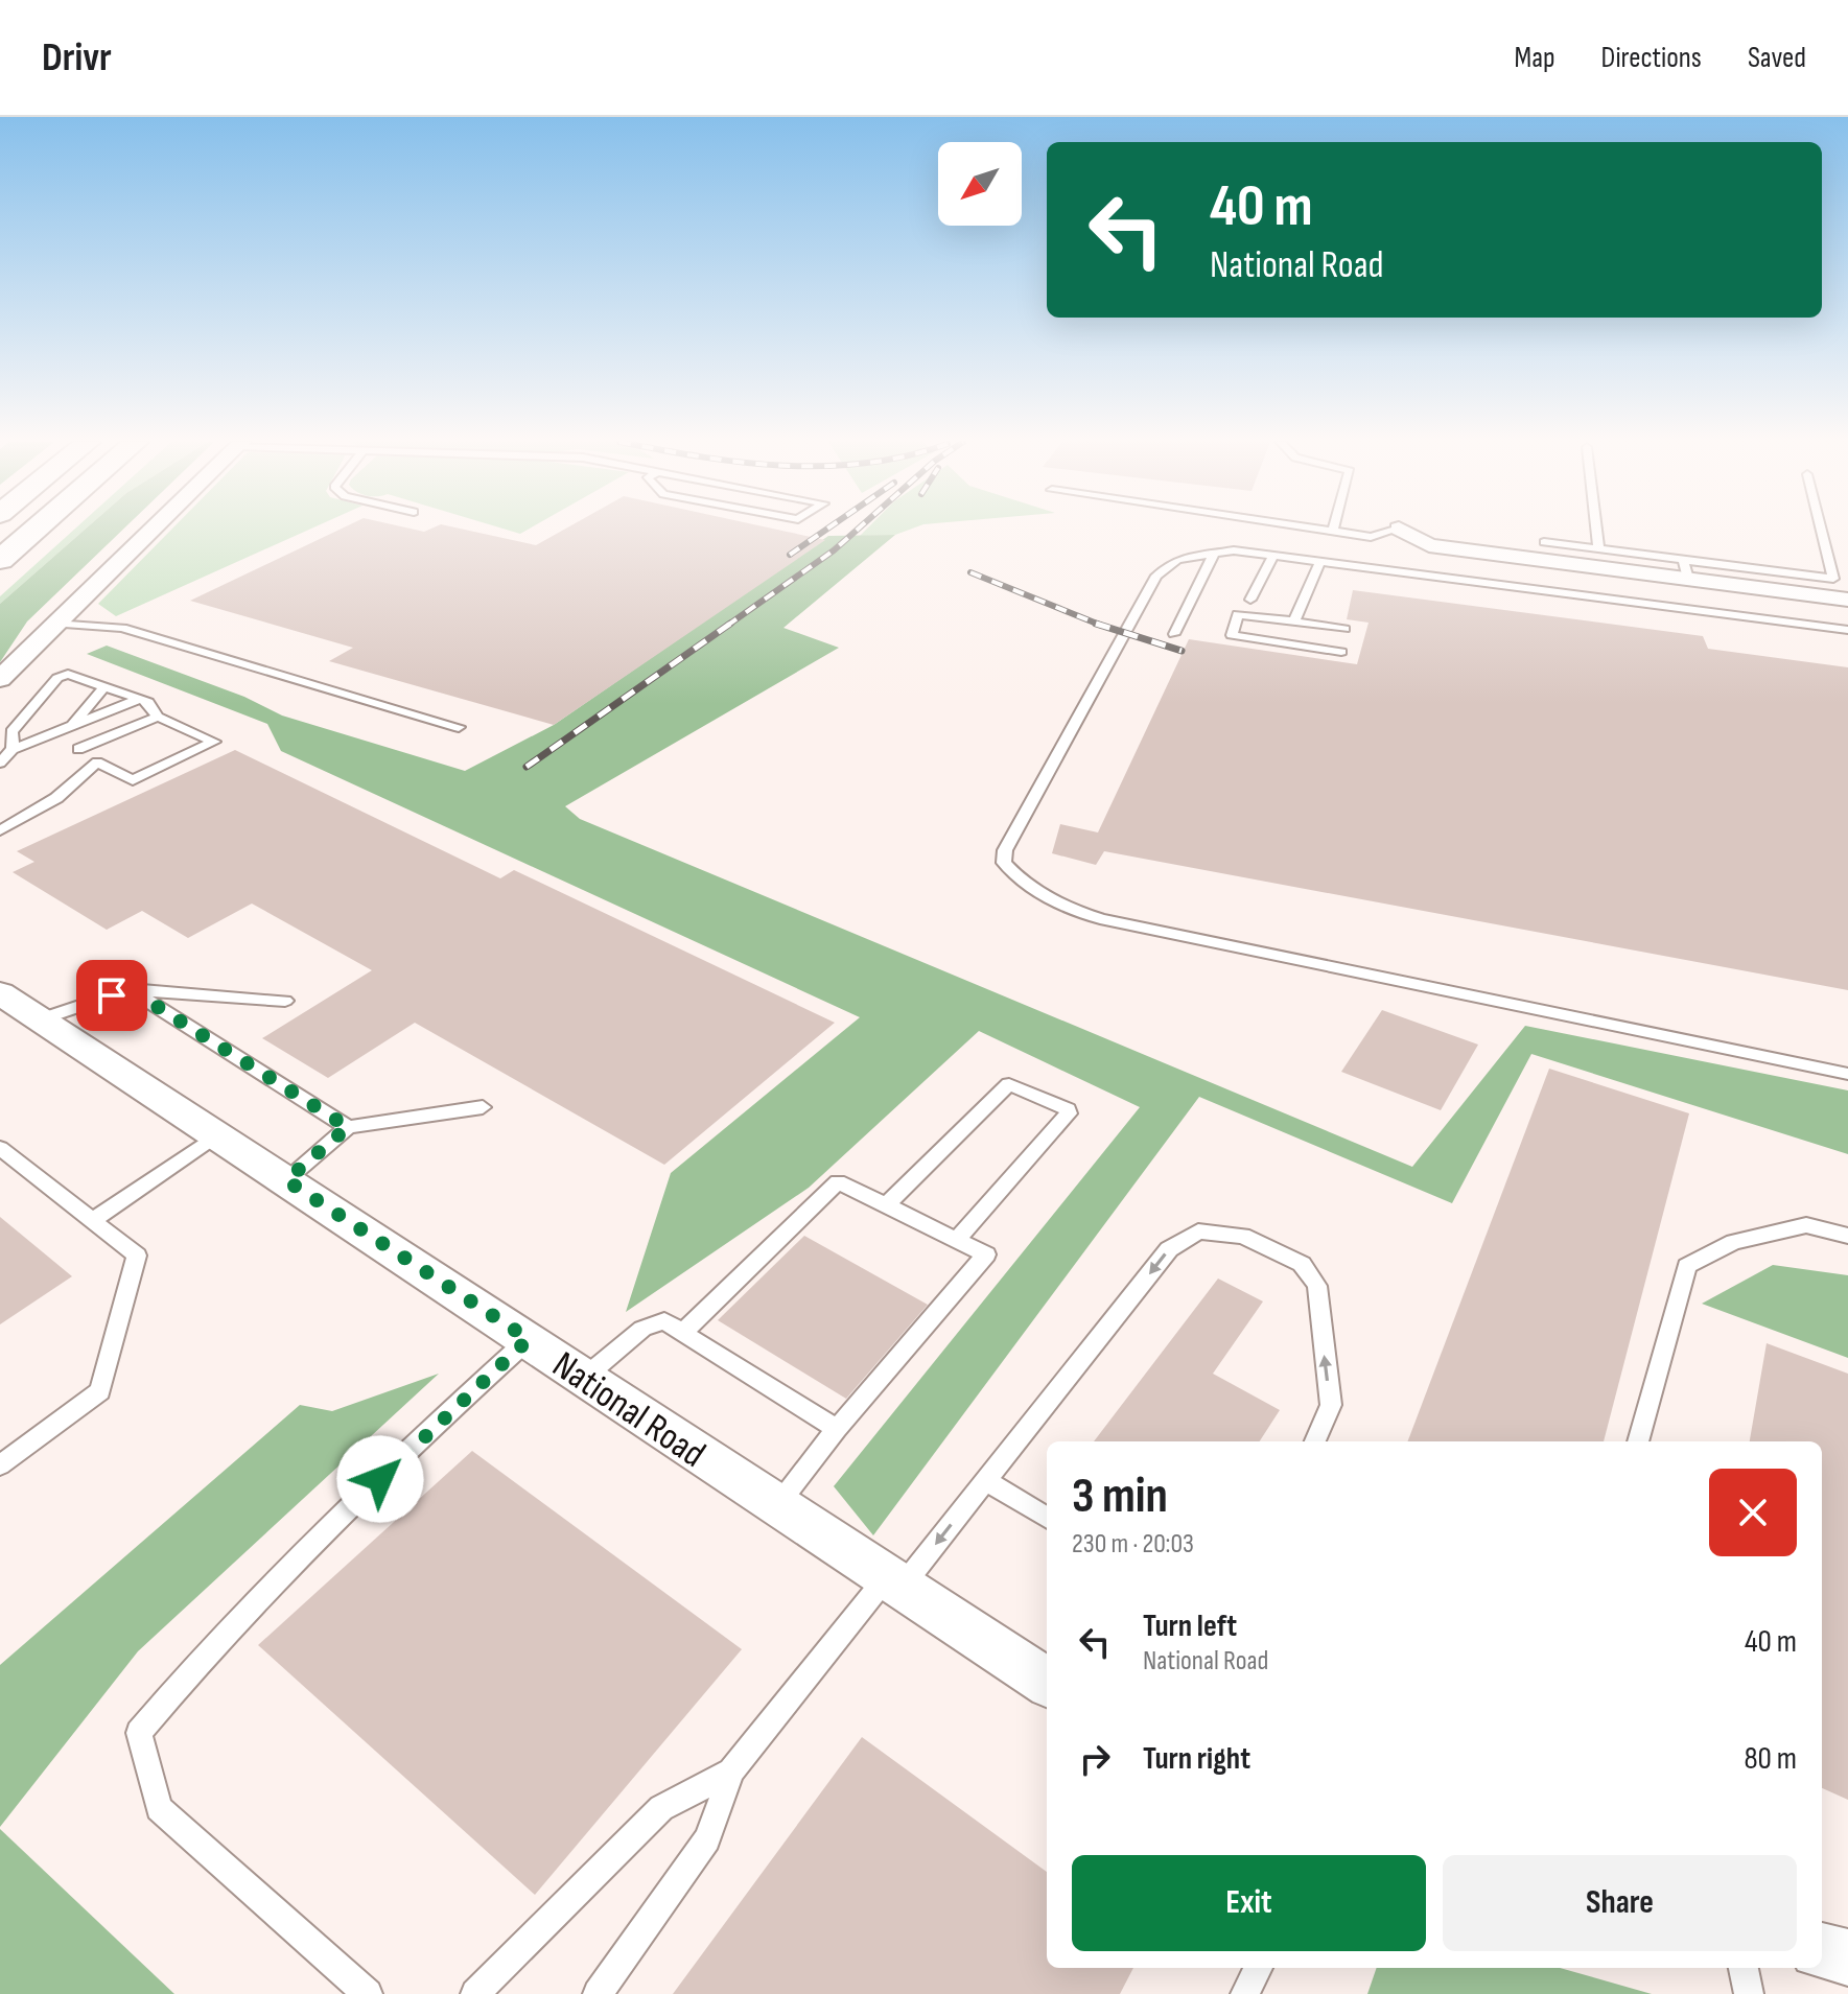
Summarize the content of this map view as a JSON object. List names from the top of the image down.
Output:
{
  "streets": {
    "street": ["National Road"]
  },
  "north": "bottom left",
  "page": {
    "header": "Drivr",
    "nav": ["Map", "Directions", "Saved"],
    "turn": ["40 m", "National Road"],
    "heading": ["3 min", "230 m · 20:03"],
    "list": [
      {
        "name": "Turn left",
        "note": "National Road",
        "value": "40 m"
      },
      {
        "name": "Turn right",
        "value": "80 m"
      }
    ],
    "buttons": ["Exit", "Share"]
  }
}
